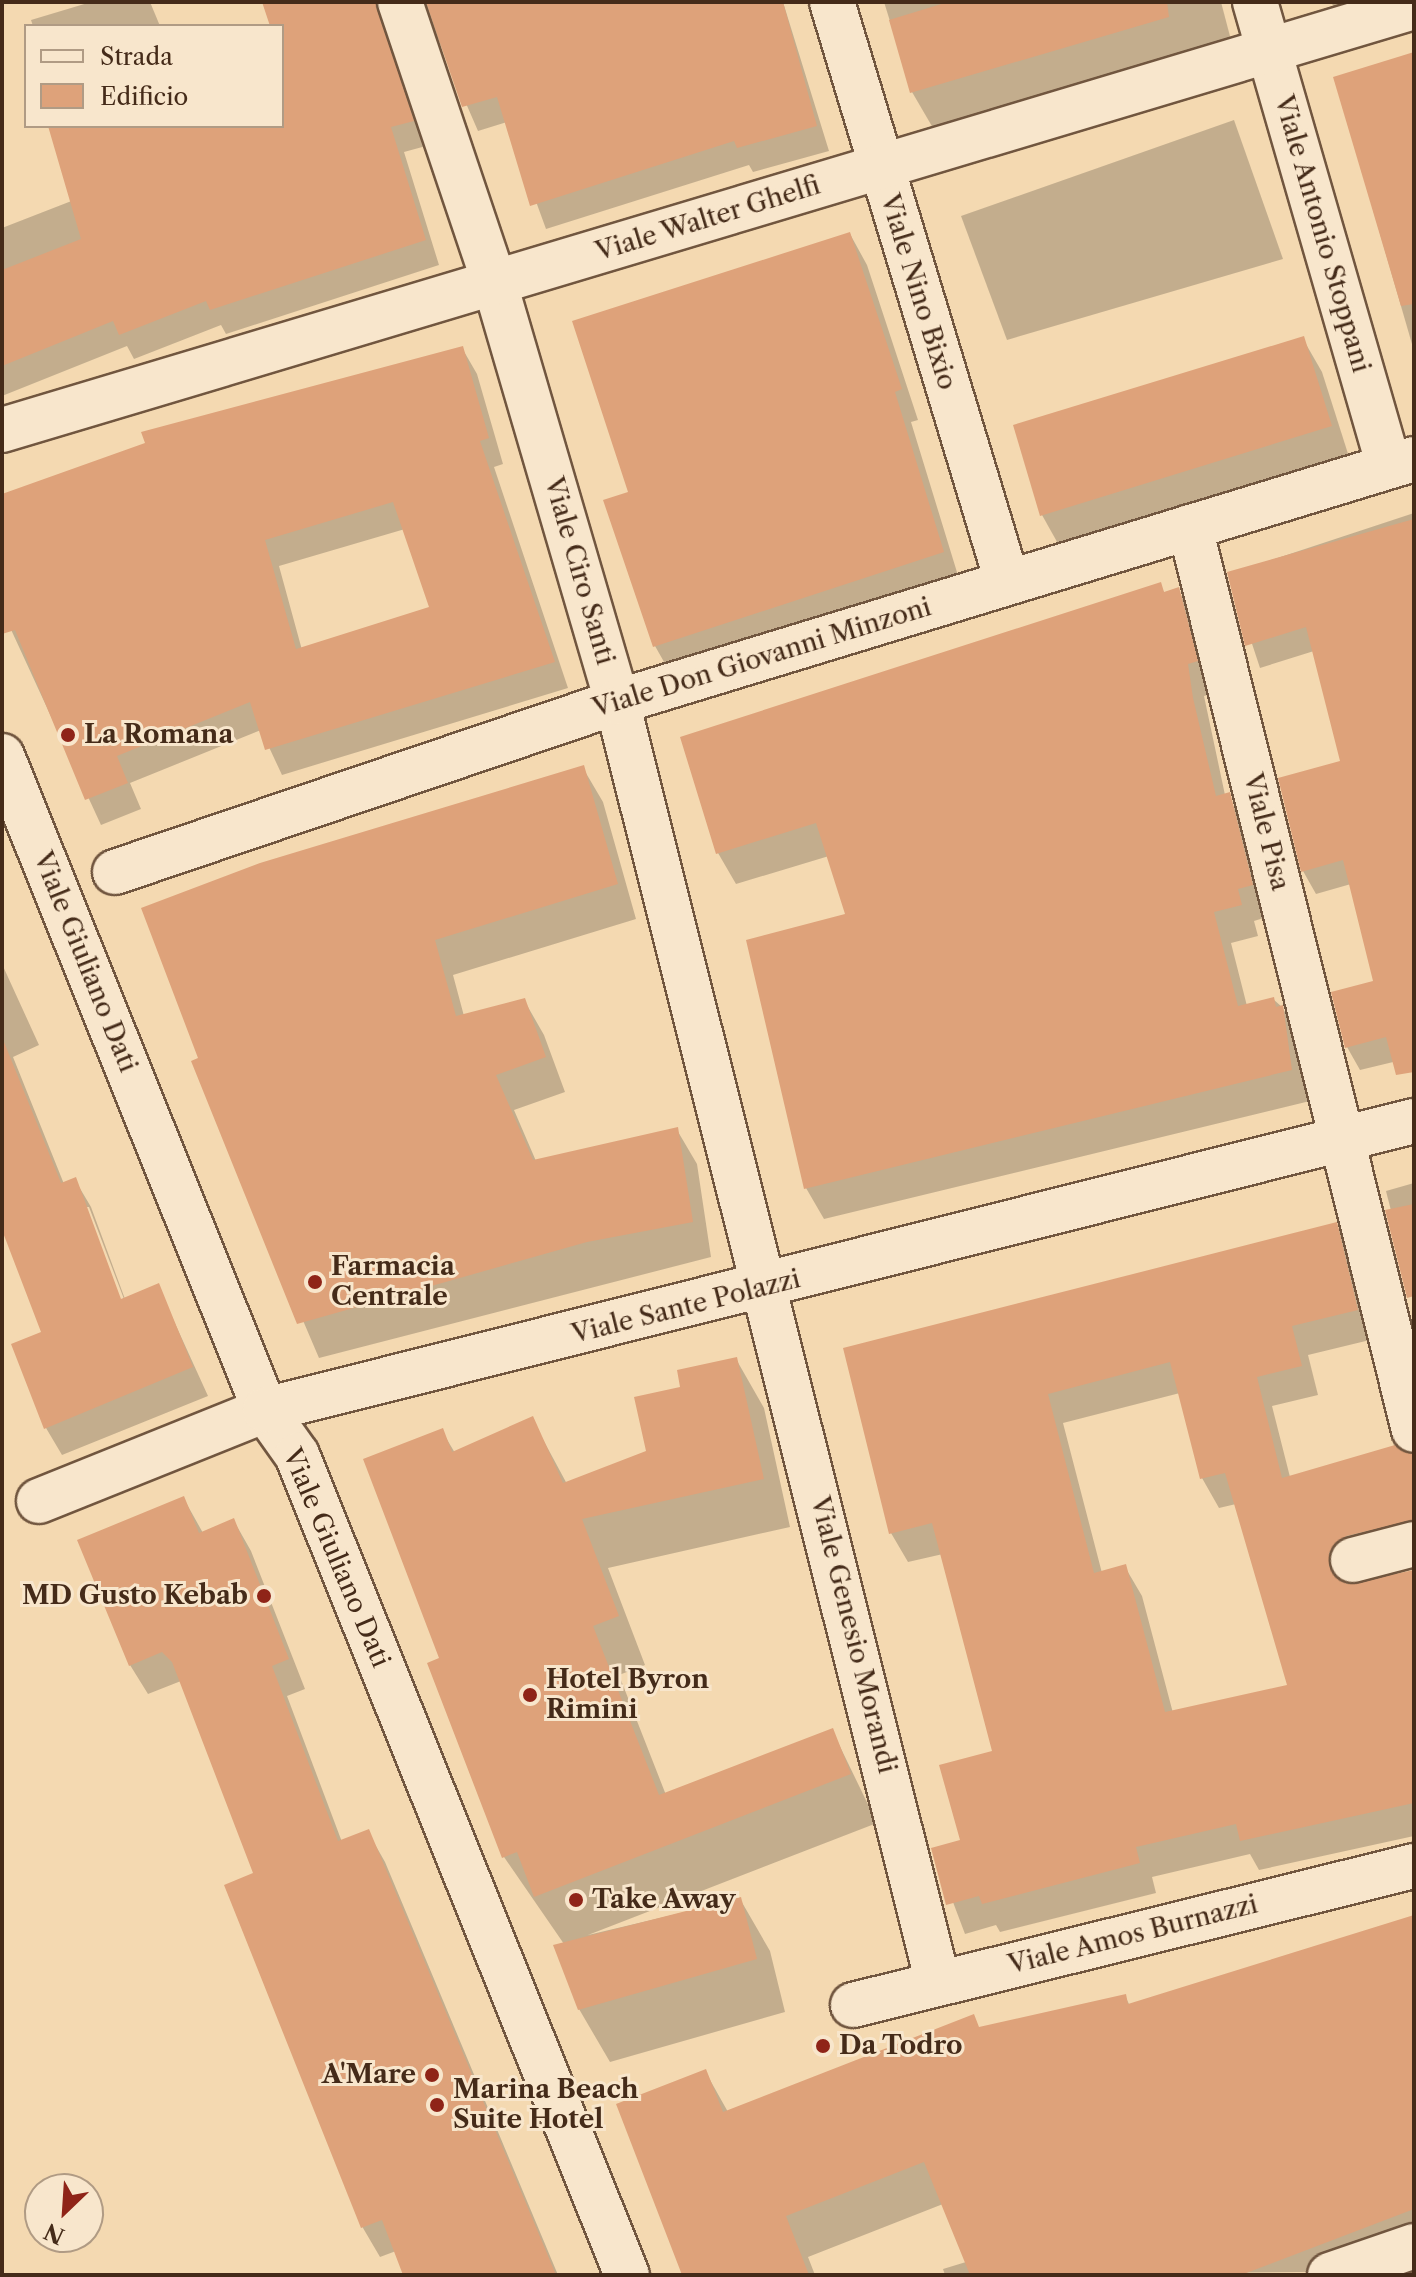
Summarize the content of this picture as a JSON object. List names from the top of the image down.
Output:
{
  "streets": {
    "street": [
      "Viale Walter Ghelfi",
      "Viale Antonio Stoppani",
      "Viale Nino Bixio",
      "Viale Ciro Santi",
      "Viale Don Giovanni Minzoni",
      "Viale Pisa",
      "Viale Giuliano Dati",
      "Viale Sante Polazzi",
      "Viale Genesio Morandi",
      "Viale Amos Burnazzi"
    ]
  },
  "crossings": [
    ["Viale Walter Ghelfi", "Viale Antonio Stoppani"],
    ["Viale Walter Ghelfi", "Viale Nino Bixio"],
    ["Viale Walter Ghelfi", "Viale Ciro Santi"],
    ["Viale Antonio Stoppani", "Viale Don Giovanni Minzoni"],
    ["Viale Nino Bixio", "Viale Don Giovanni Minzoni"],
    ["Viale Ciro Santi", "Viale Don Giovanni Minzoni"],
    ["Viale Ciro Santi", "Viale Sante Polazzi"],
    ["Viale Ciro Santi", "Viale Genesio Morandi"],
    ["Viale Don Giovanni Minzoni", "Viale Pisa"],
    ["Viale Pisa", "Viale Sante Polazzi"],
    ["Viale Giuliano Dati", "Viale Sante Polazzi"],
    ["Viale Sante Polazzi", "Viale Genesio Morandi"],
    ["Viale Genesio Morandi", "Viale Amos Burnazzi"]
  ],
  "places": [
    "La Romana",
    "Farmacia Centrale",
    "MD Gusto Kebab",
    "Hotel Byron Rimini",
    "Take Away",
    "Da Todro",
    "A'Mare",
    "Marina Beach Suite Hotel"
  ],
  "legend": ["Strada", "Edificio"],
  "north": "bottom left"
}
